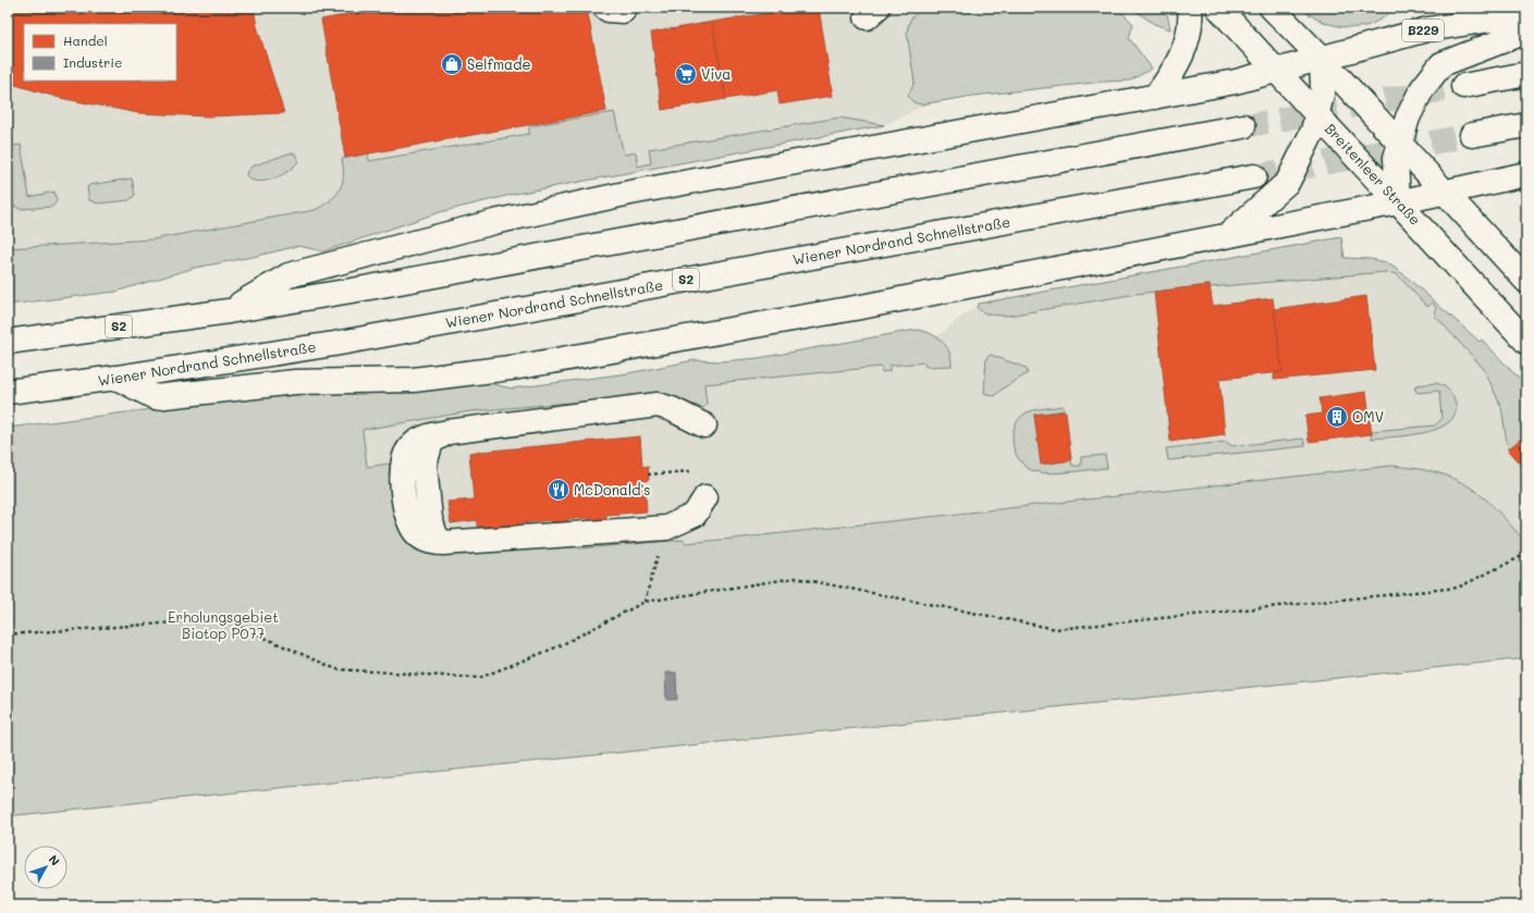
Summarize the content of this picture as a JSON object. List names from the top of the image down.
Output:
{
  "streets": {
    "main road": [
      "B229",
      "Breitenleer Straße",
      "Wiener Nordrand Schnellstraße",
      "S2"
    ]
  },
  "parks": ["Erholungsgebiet Biotop P077"],
  "places": {
    "shop": ["Selfmade"],
    "supermarket": ["Viva"],
    "building": ["OMV"],
    "restaurant": ["McDonald's"]
  },
  "legend": ["Handel", "Industrie"],
  "north": "top right"
}
